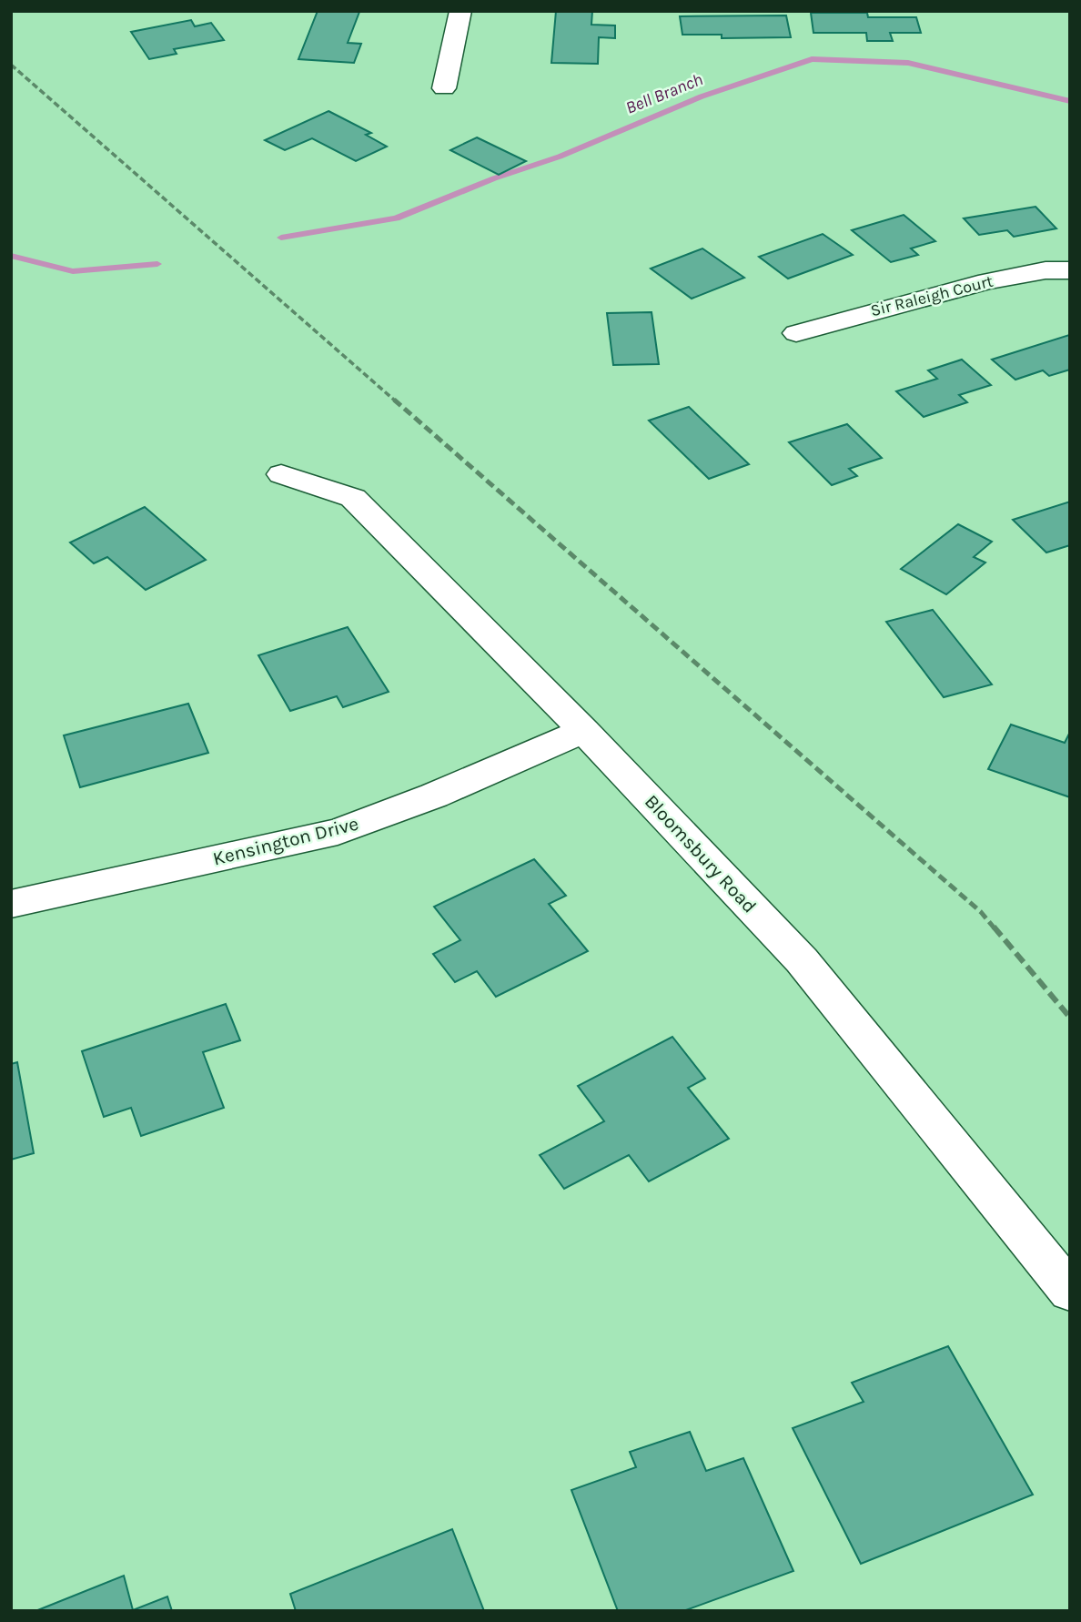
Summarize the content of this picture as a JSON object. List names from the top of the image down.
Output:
{
  "streets": {
    "street": ["Sir Raleigh Court", "Kensington Drive", "Bloomsbury Road"]
  },
  "crossings": [
    ["Kensington Drive", "Bloomsbury Road"]
  ],
  "water": ["Bell Branch"]
}
